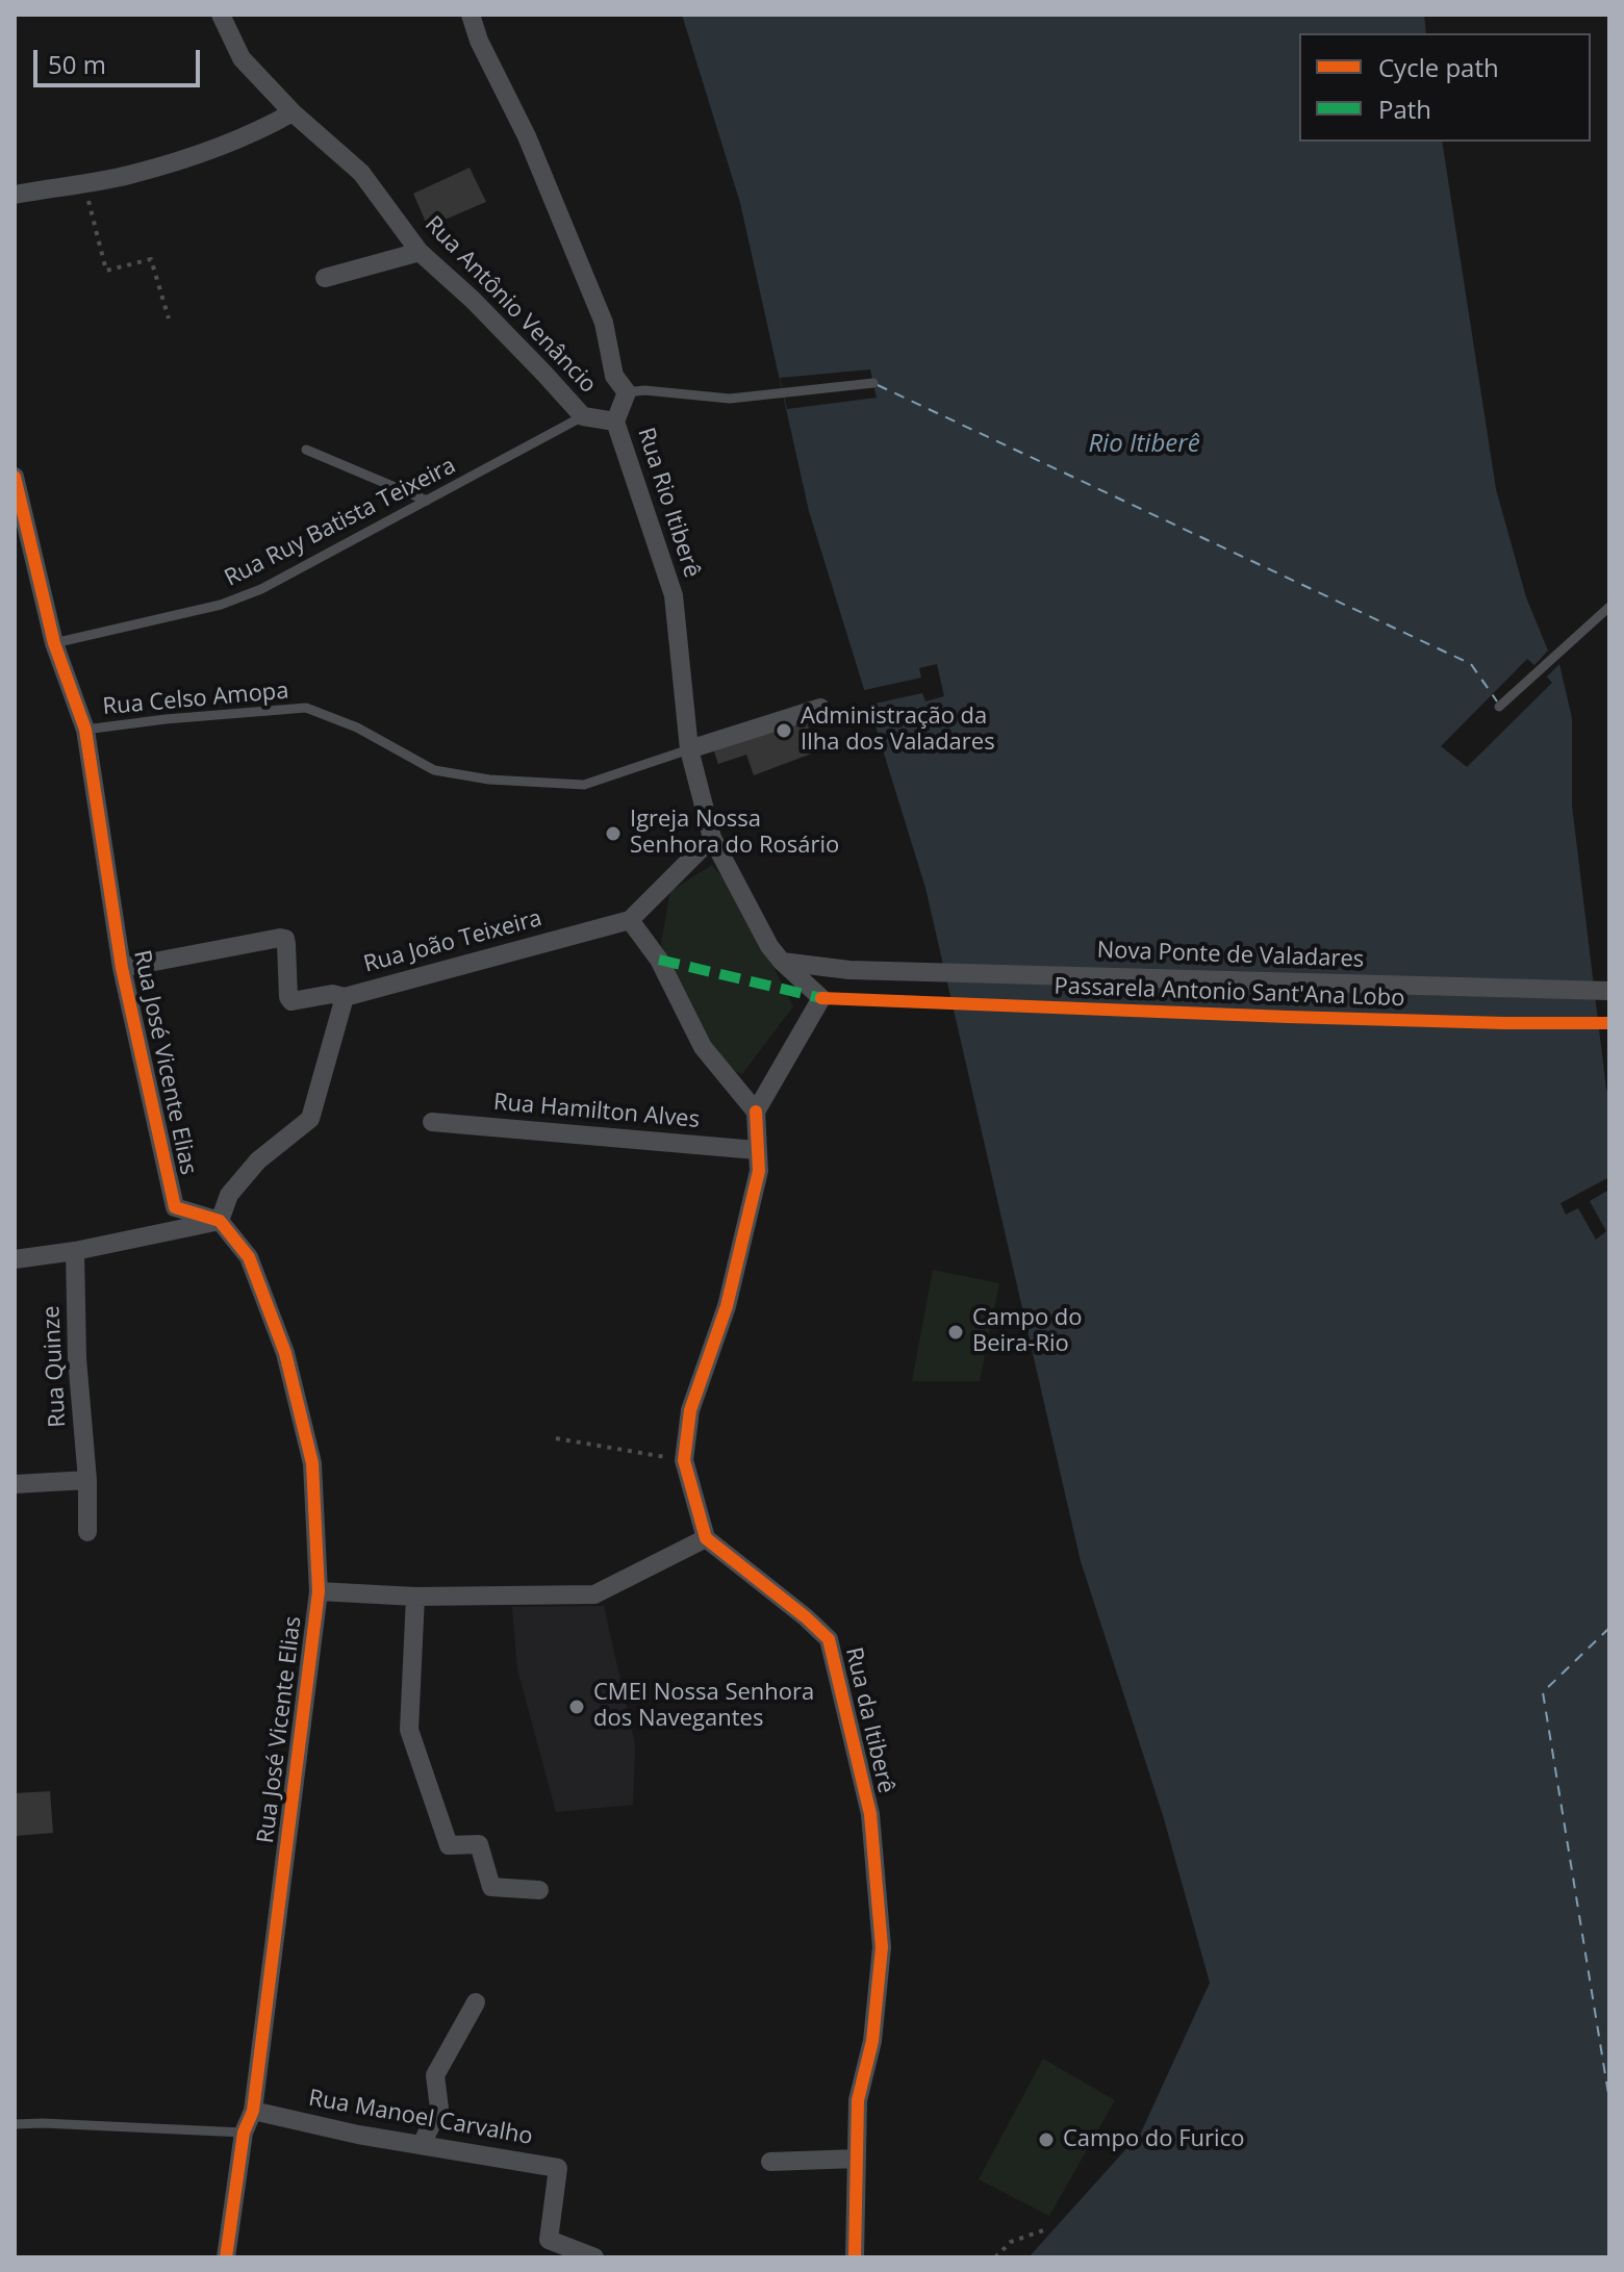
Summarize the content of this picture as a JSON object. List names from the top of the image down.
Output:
{
  "streets": {
    "street": [
      "Rua Antônio Venâncio",
      "Rua Rio Itiberê",
      "Rua João Teixeira",
      "Nova Ponte de Valadares",
      "Rua José Vicente Elias",
      "Rua Hamilton Alves",
      "Rua Quinze",
      "Rua da Itiberê",
      "Rua Manoel Carvalho"
    ],
    "lane": ["Rua Ruy Batista Teixeira", "Rua Celso Amopa"],
    "cycle path": ["Passarela Antonio Sant'Ana Lobo"]
  },
  "crossings": [
    ["Rua Antônio Venâncio", "Rua Rio Itiberê"],
    ["Rua Antônio Venâncio", "Rua Ruy Batista Teixeira"],
    ["Rua Rio Itiberê", "Rua Celso Amopa"],
    ["Rua Rio Itiberê", "Rua João Teixeira"],
    ["Rua Rio Itiberê", "Nova Ponte de Valadares"],
    ["Rua Ruy Batista Teixeira", "Rua José Vicente Elias"],
    ["Rua Celso Amopa", "Rua José Vicente Elias"],
    ["Rua João Teixeira", "Rua José Vicente Elias"],
    ["Rua José Vicente Elias", "Rua Manoel Carvalho"]
  ],
  "water": ["Rio Itiberê"],
  "places": [
    "Administração da Ilha dos Valadares",
    "Igreja Nossa Senhora do Rosário",
    "Campo do Beira-Rio",
    "CMEI Nossa Senhora dos Navegantes",
    "Campo do Furico"
  ],
  "legend": ["Cycle path", "Path"],
  "scale_bar": "50 m"
}
